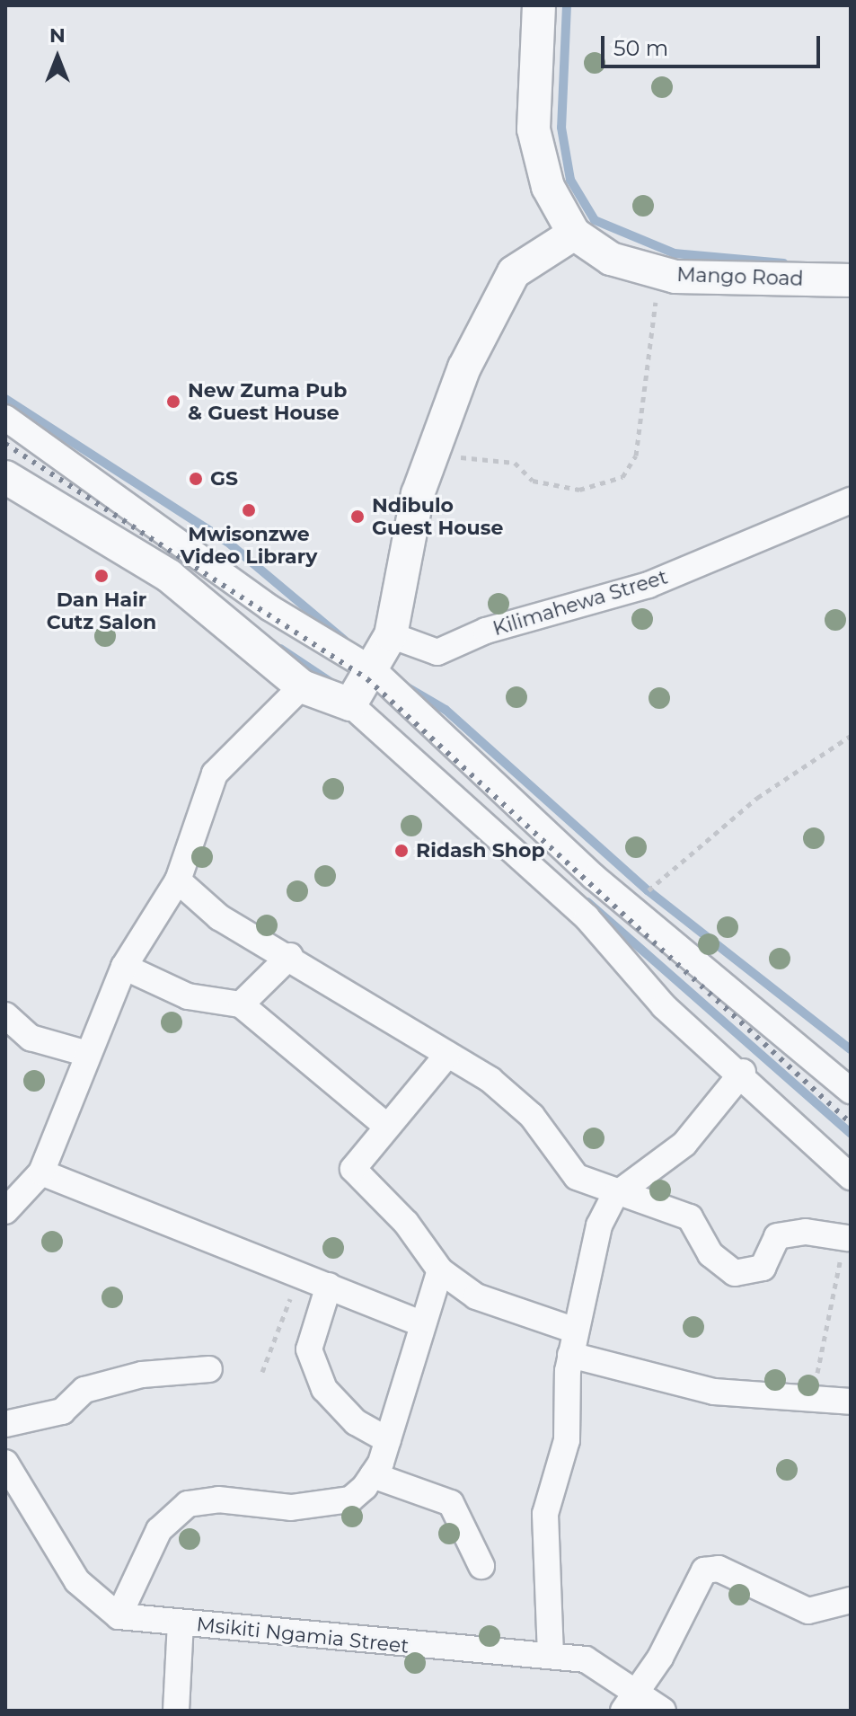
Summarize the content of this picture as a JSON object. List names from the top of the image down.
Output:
{
  "streets": {
    "street": ["Mango Road", "Kilimahewa Street", "Msikiti Ngamia Street"]
  },
  "places": [
    "New Zuma Pub & Guest House",
    "GS",
    "Mwisonzwe Video Library",
    "Ndibulo Guest House",
    "Dan Hair Cutz Salon",
    "Ridash Shop"
  ],
  "scale_bar": "50 m",
  "north": "top"
}
